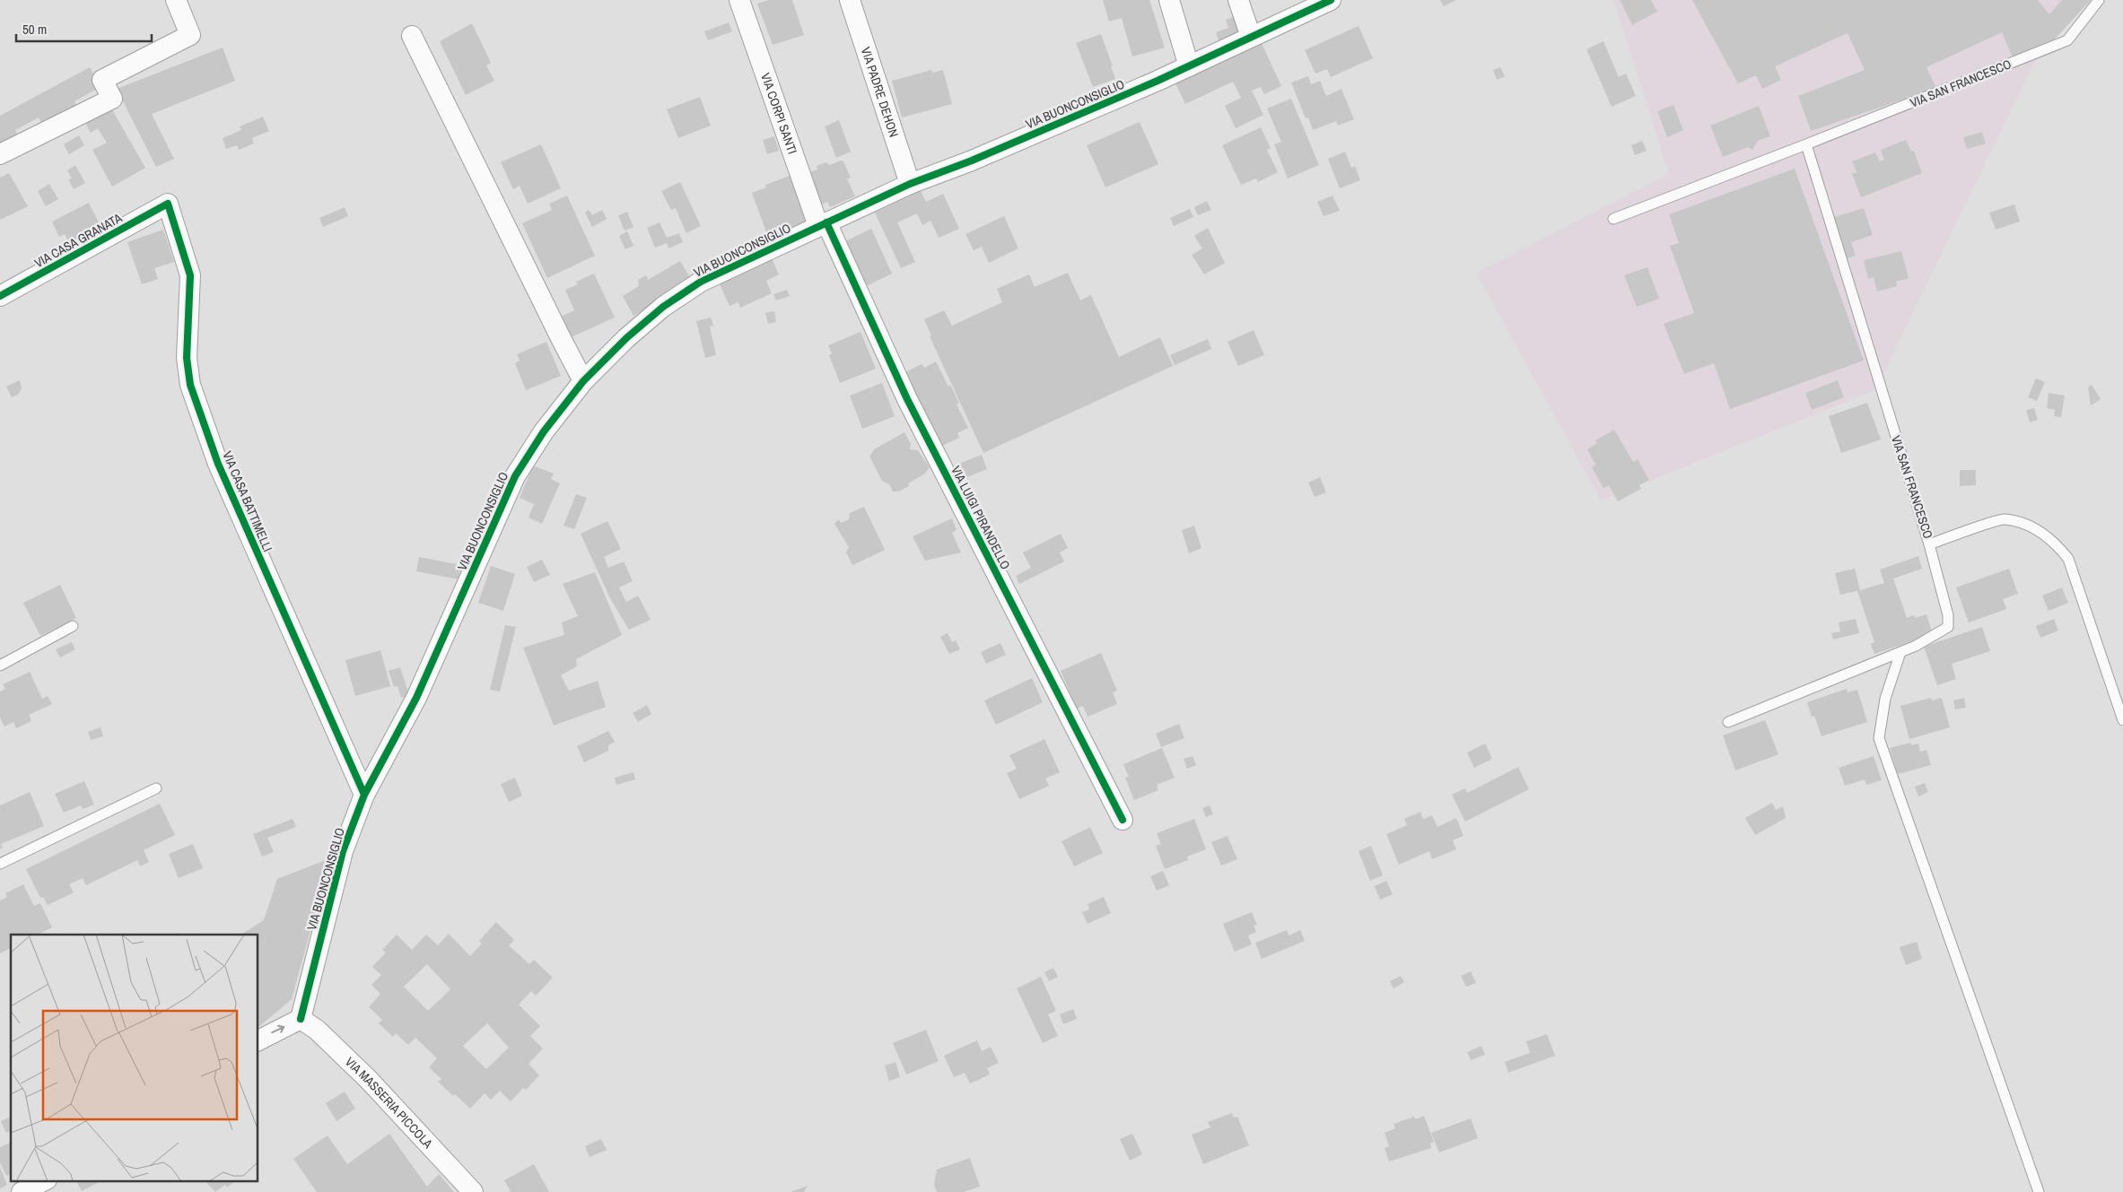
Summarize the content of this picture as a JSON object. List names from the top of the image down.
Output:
{
  "streets": {
    "street": [
      "VIA PADRE DEHON",
      "VIA BUONCONSIGLIO",
      "VIA CORPI SANTI",
      "VIA CASA GRANATA",
      "VIA CASA BATTIMELLI",
      "VIA LUIGI PIRANDELLO",
      "VIA MASSERIA PICCOLA"
    ],
    "lane": ["VIA SAN FRANCESCO"]
  },
  "crossings": [
    ["VIA PADRE DEHON", "VIA BUONCONSIGLIO"],
    ["VIA BUONCONSIGLIO", "VIA CORPI SANTI"],
    ["VIA BUONCONSIGLIO", "VIA CASA BATTIMELLI"],
    ["VIA BUONCONSIGLIO", "VIA LUIGI PIRANDELLO"],
    ["VIA BUONCONSIGLIO", "VIA MASSERIA PICCOLA"],
    ["VIA CORPI SANTI", "VIA LUIGI PIRANDELLO"],
    ["VIA CASA GRANATA", "VIA CASA BATTIMELLI"]
  ],
  "scale_bar": "50 m"
}
